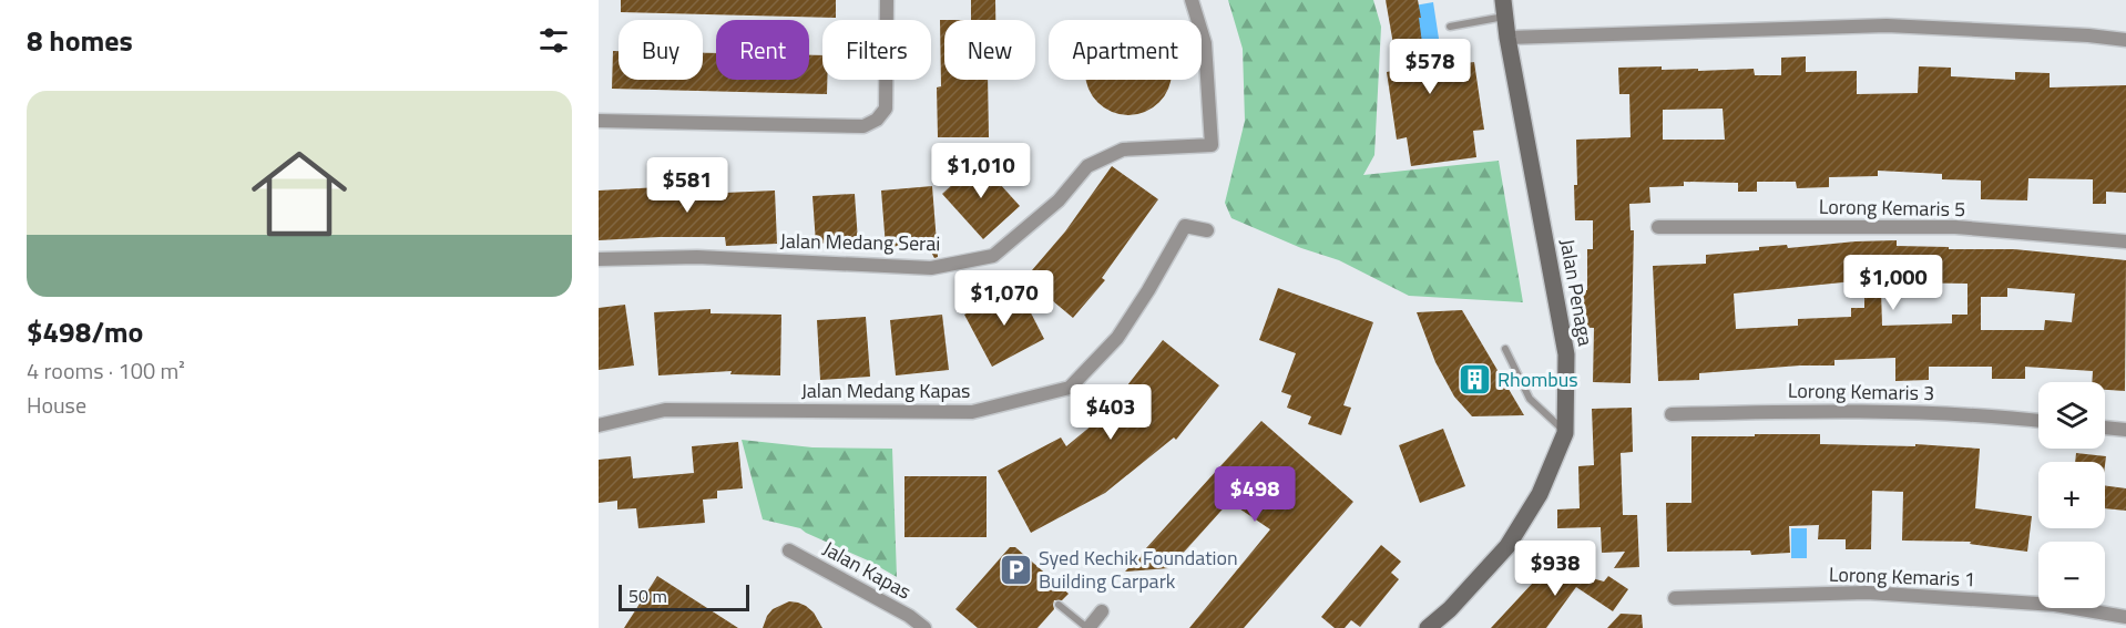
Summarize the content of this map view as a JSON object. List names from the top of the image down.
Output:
{
  "streets": {
    "street": [
      "Lorong Kemaris 5",
      "Jalan Medang Serai",
      "Jalan Penaga",
      "Jalan Medang Kapas",
      "Lorong Kemaris 3",
      "Jalan Kapas",
      "Lorong Kemaris 1"
    ]
  },
  "places": {
    "building": ["Rhombus"],
    "parking": ["Syed Kechik Foundation Building Carpark"]
  },
  "scale_bar": "50 m",
  "page": {
    "heading": "8 homes",
    "chip": [
      "Buy",
      "Rent",
      "Filters",
      "New",
      "Apartment"
    ],
    "price": [
      "$578",
      "$1,010",
      "$581",
      "$1,000",
      "$1,070",
      "$403",
      "$498",
      "$938"
    ],
    "list": [
      {
        "name": "$498/mo",
        "note": "4 rooms · 100 m² · House"
      }
    ],
    "map_buttons": ["+", "−"],
    "scale": "50 m"
  }
}
